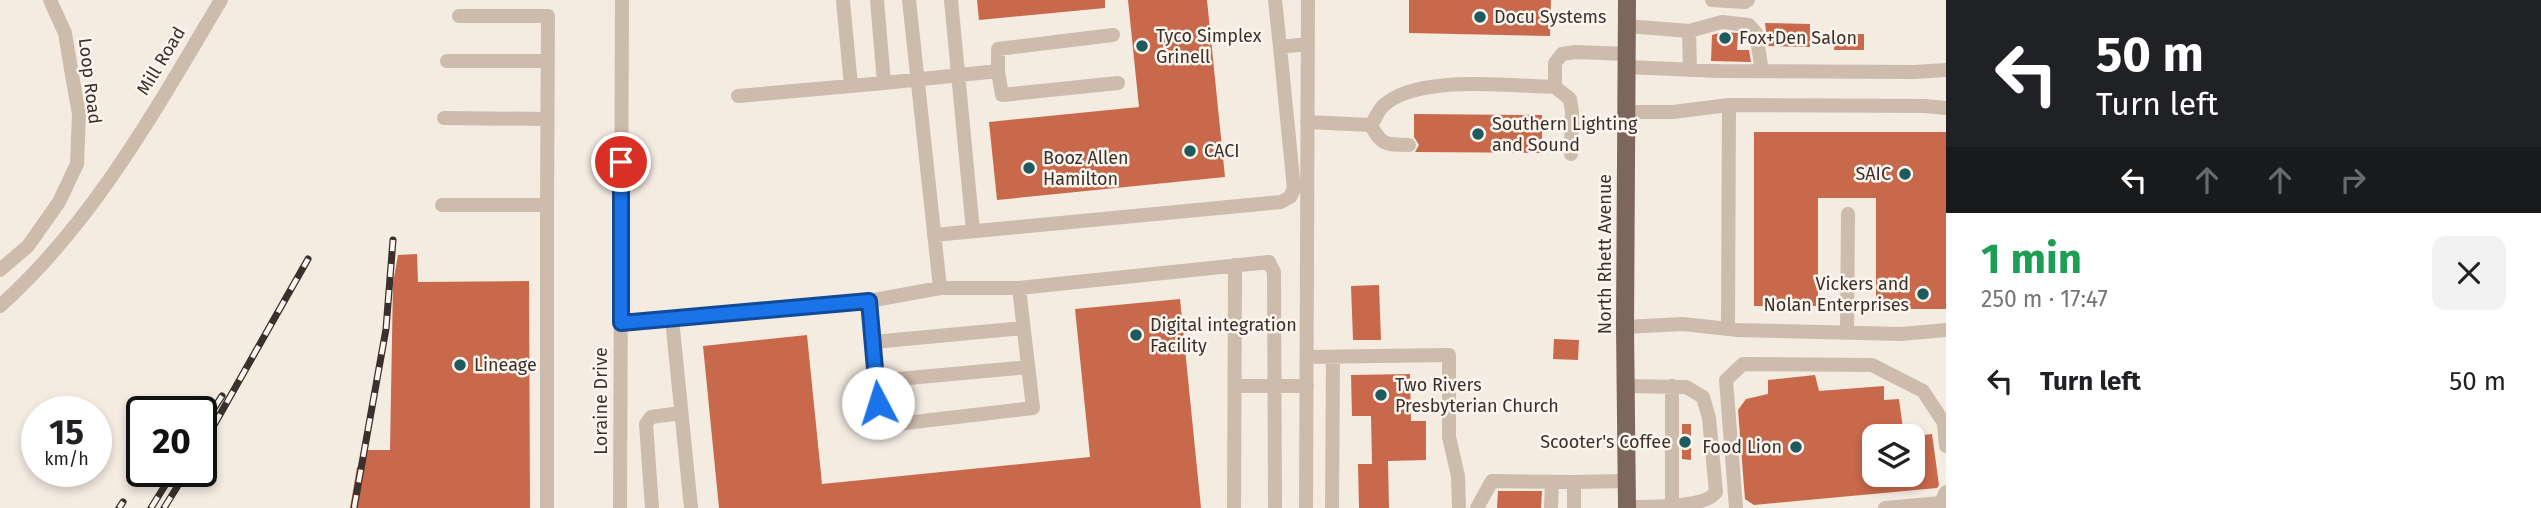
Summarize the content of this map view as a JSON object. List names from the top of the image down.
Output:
{
  "streets": {
    "main road": ["North Rhett Avenue"],
    "street": ["Mill Road", "Loop Road", "Loraine Drive"]
  },
  "places": [
    "Docu Systems",
    "Fox+Den Salon",
    "Tyco Simplex Grinell",
    "Southern Lighting and Sound",
    "CACI",
    "Booz Allen Hamilton",
    "SAIC",
    "Vickers and Nolan Enterprises",
    "Digital integration Facility",
    "Lineage",
    "Two Rivers Presbyterian Church",
    "Scooter's Coffee",
    "Food Lion"
  ],
  "page": {
    "turn": ["50 m", "Turn left"],
    "heading": ["1 min", "250 m · 17:47"],
    "list": [
      {
        "name": "Turn left",
        "value": "50 m"
      }
    ],
    "speed": "15 km/h",
    "limit": "20"
  }
}
